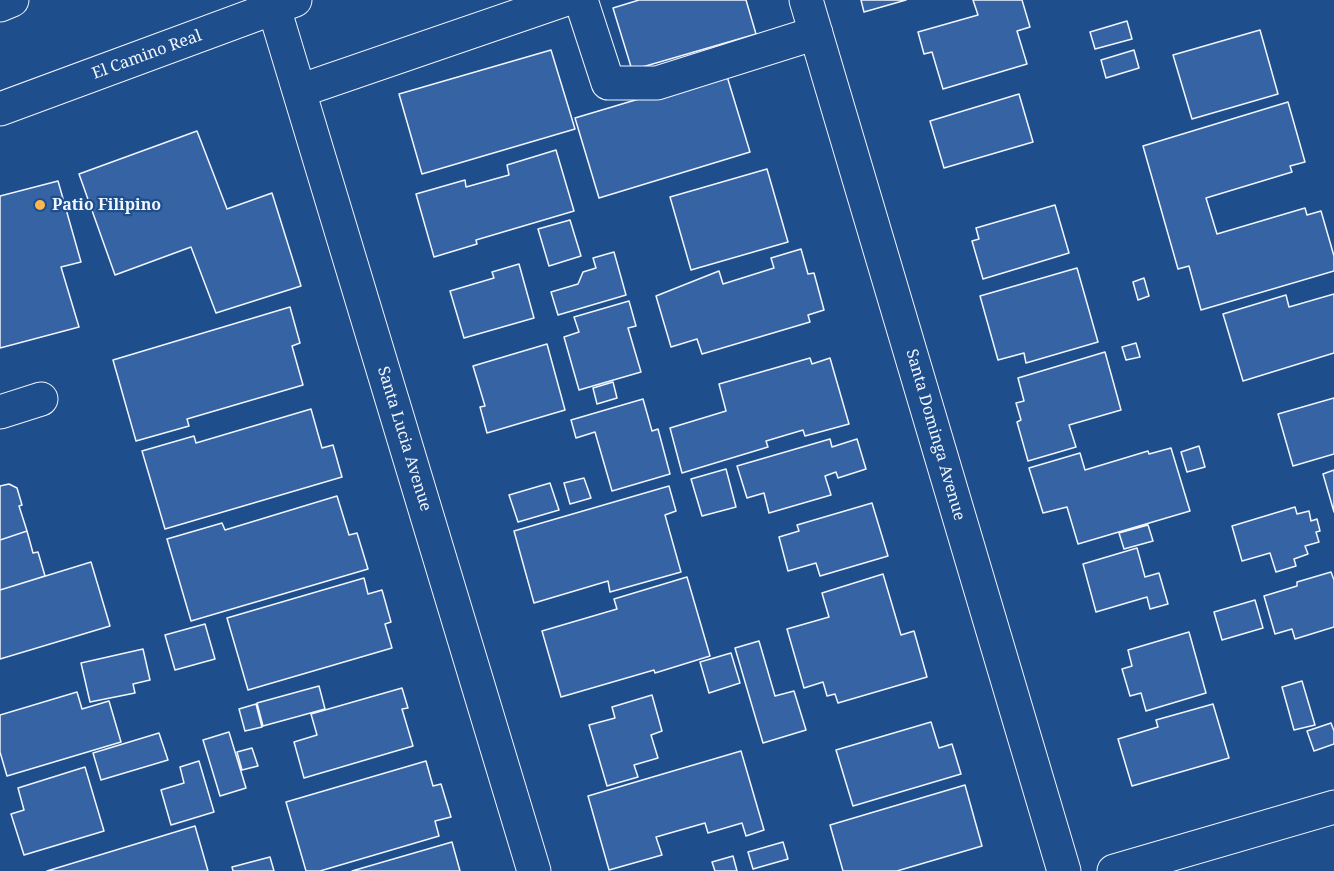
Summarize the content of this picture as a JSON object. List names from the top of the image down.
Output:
{
  "streets": {
    "street": ["El Camino Real", "Santa Dominga Avenue", "Santa Lucia Avenue"]
  },
  "crossings": [
    ["El Camino Real", "Santa Lucia Avenue"]
  ],
  "places": ["Patio Filipino"]
}
